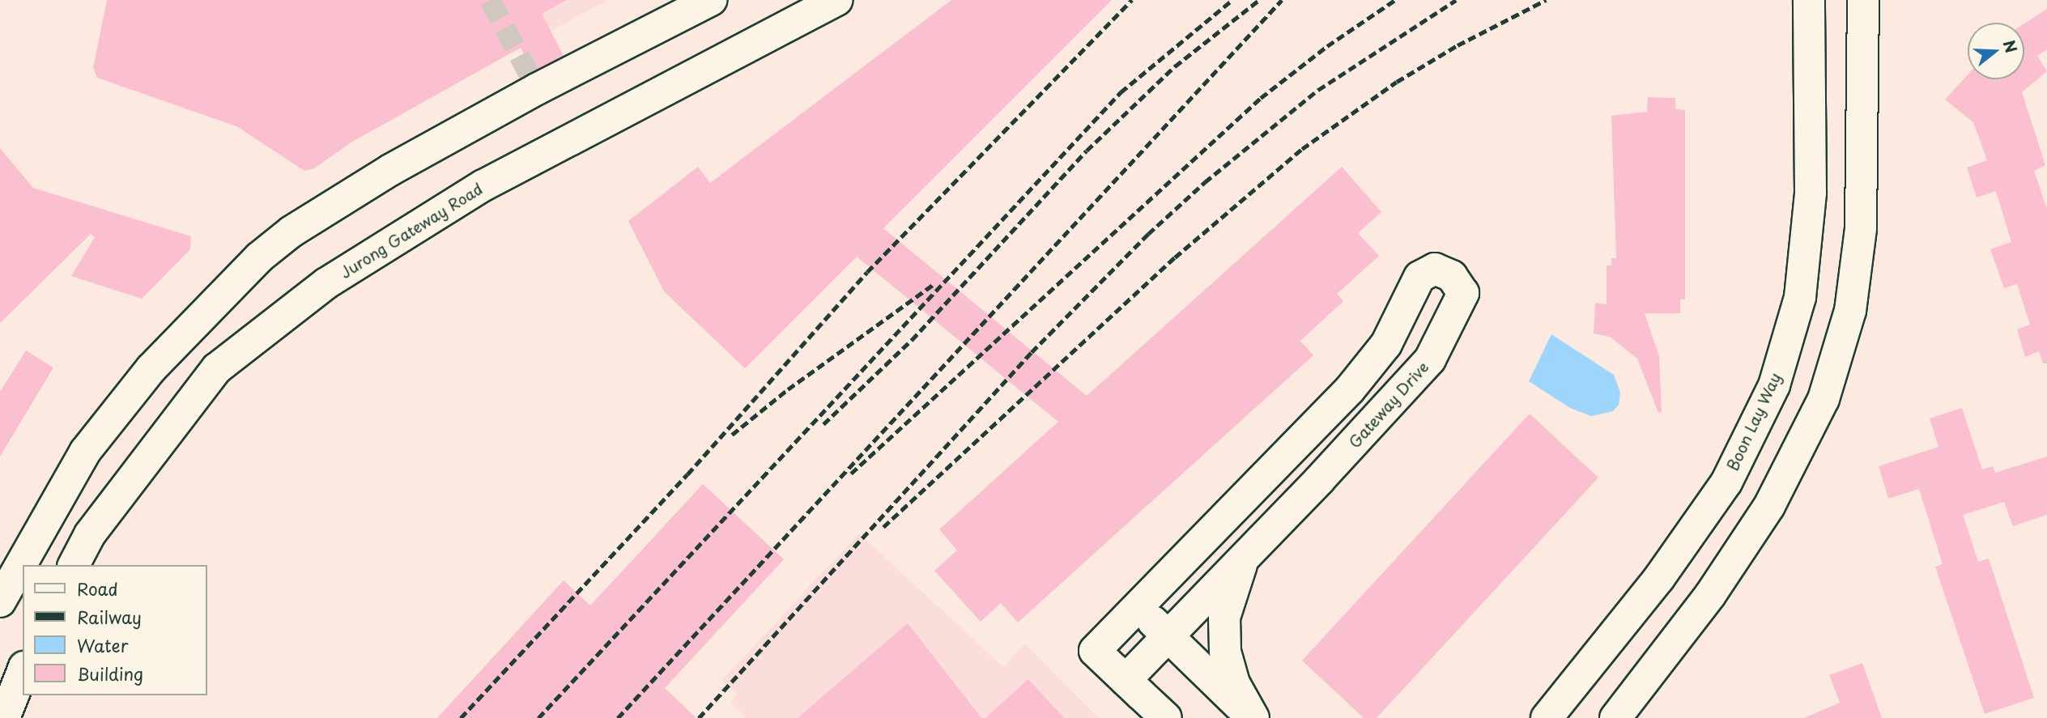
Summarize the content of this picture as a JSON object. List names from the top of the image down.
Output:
{
  "streets": {
    "main road": ["Jurong Gateway Road", "Gateway Drive", "Boon Lay Way"]
  },
  "legend": [
    "Road",
    "Railway",
    "Water",
    "Building"
  ],
  "north": "right"
}
